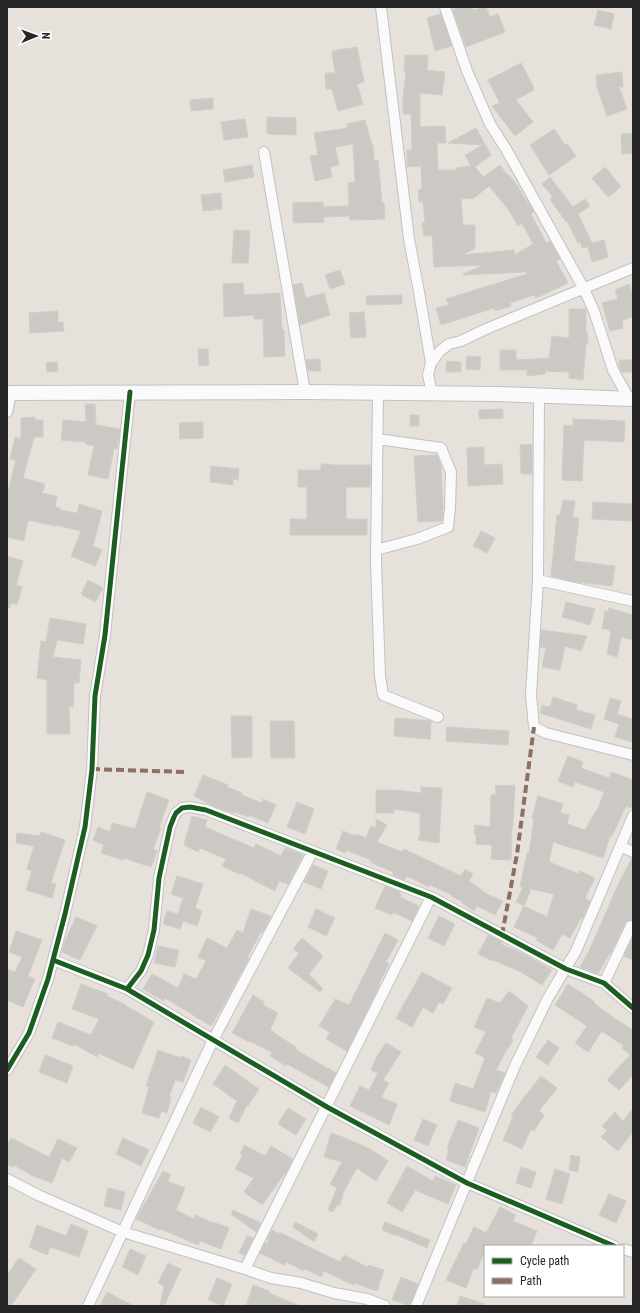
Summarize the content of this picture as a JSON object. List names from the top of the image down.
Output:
{
  "legend": ["Cycle path", "Path"],
  "north": "right"
}
